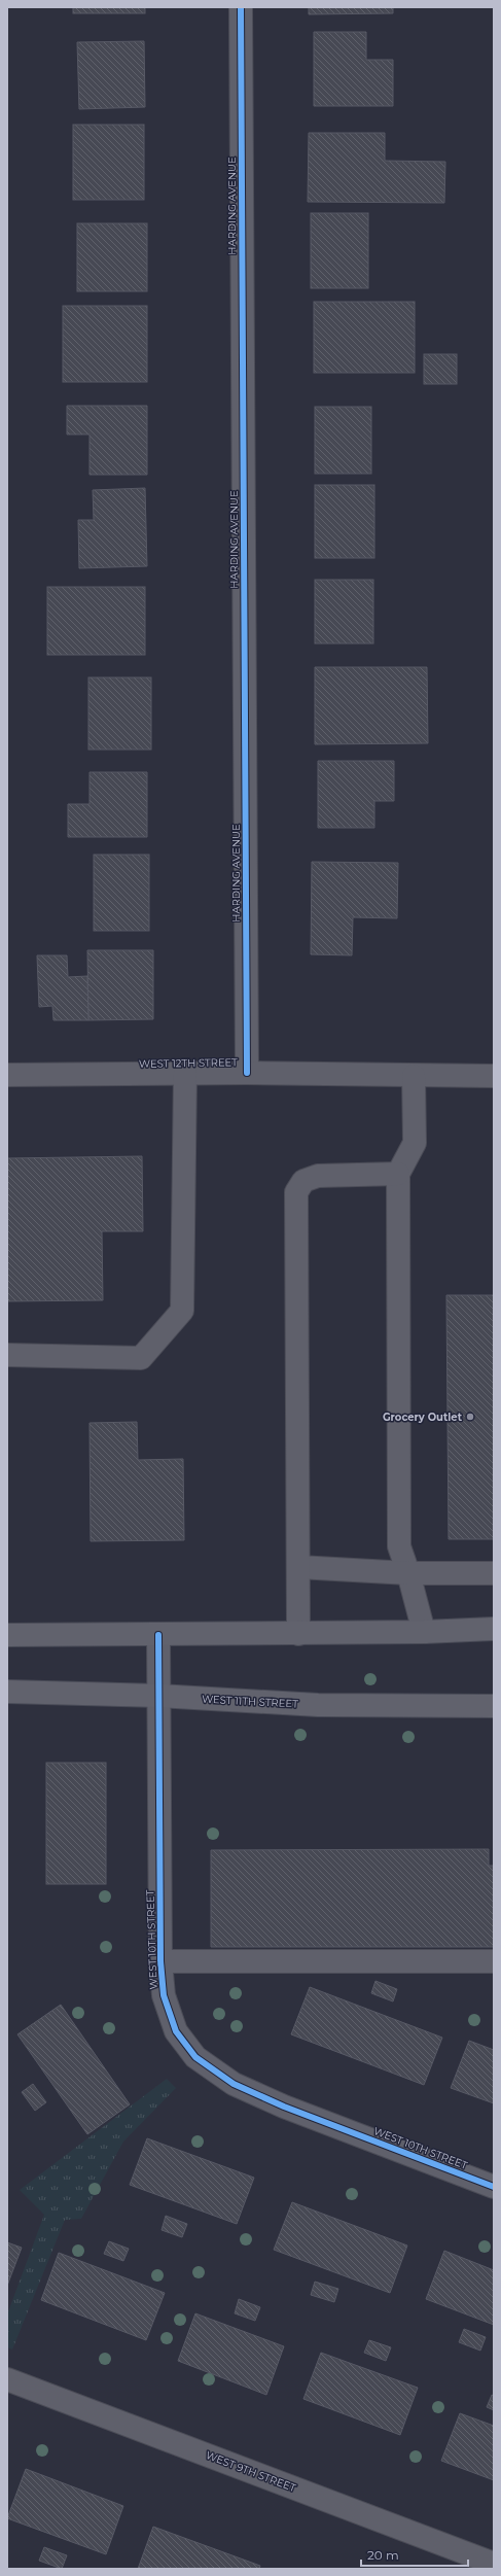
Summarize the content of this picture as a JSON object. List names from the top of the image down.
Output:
{
  "streets": {
    "main road": ["WEST 11TH STREET"],
    "street": [
      "HARDING AVENUE",
      "WEST 12TH STREET",
      "WEST 10TH STREET",
      "WEST 9TH STREET"
    ]
  },
  "crossings": [
    ["HARDING AVENUE", "WEST 12TH STREET"],
    ["WEST 11TH STREET", "WEST 10TH STREET"]
  ],
  "places": ["Grocery Outlet"],
  "scale_bar": "20 m"
}
